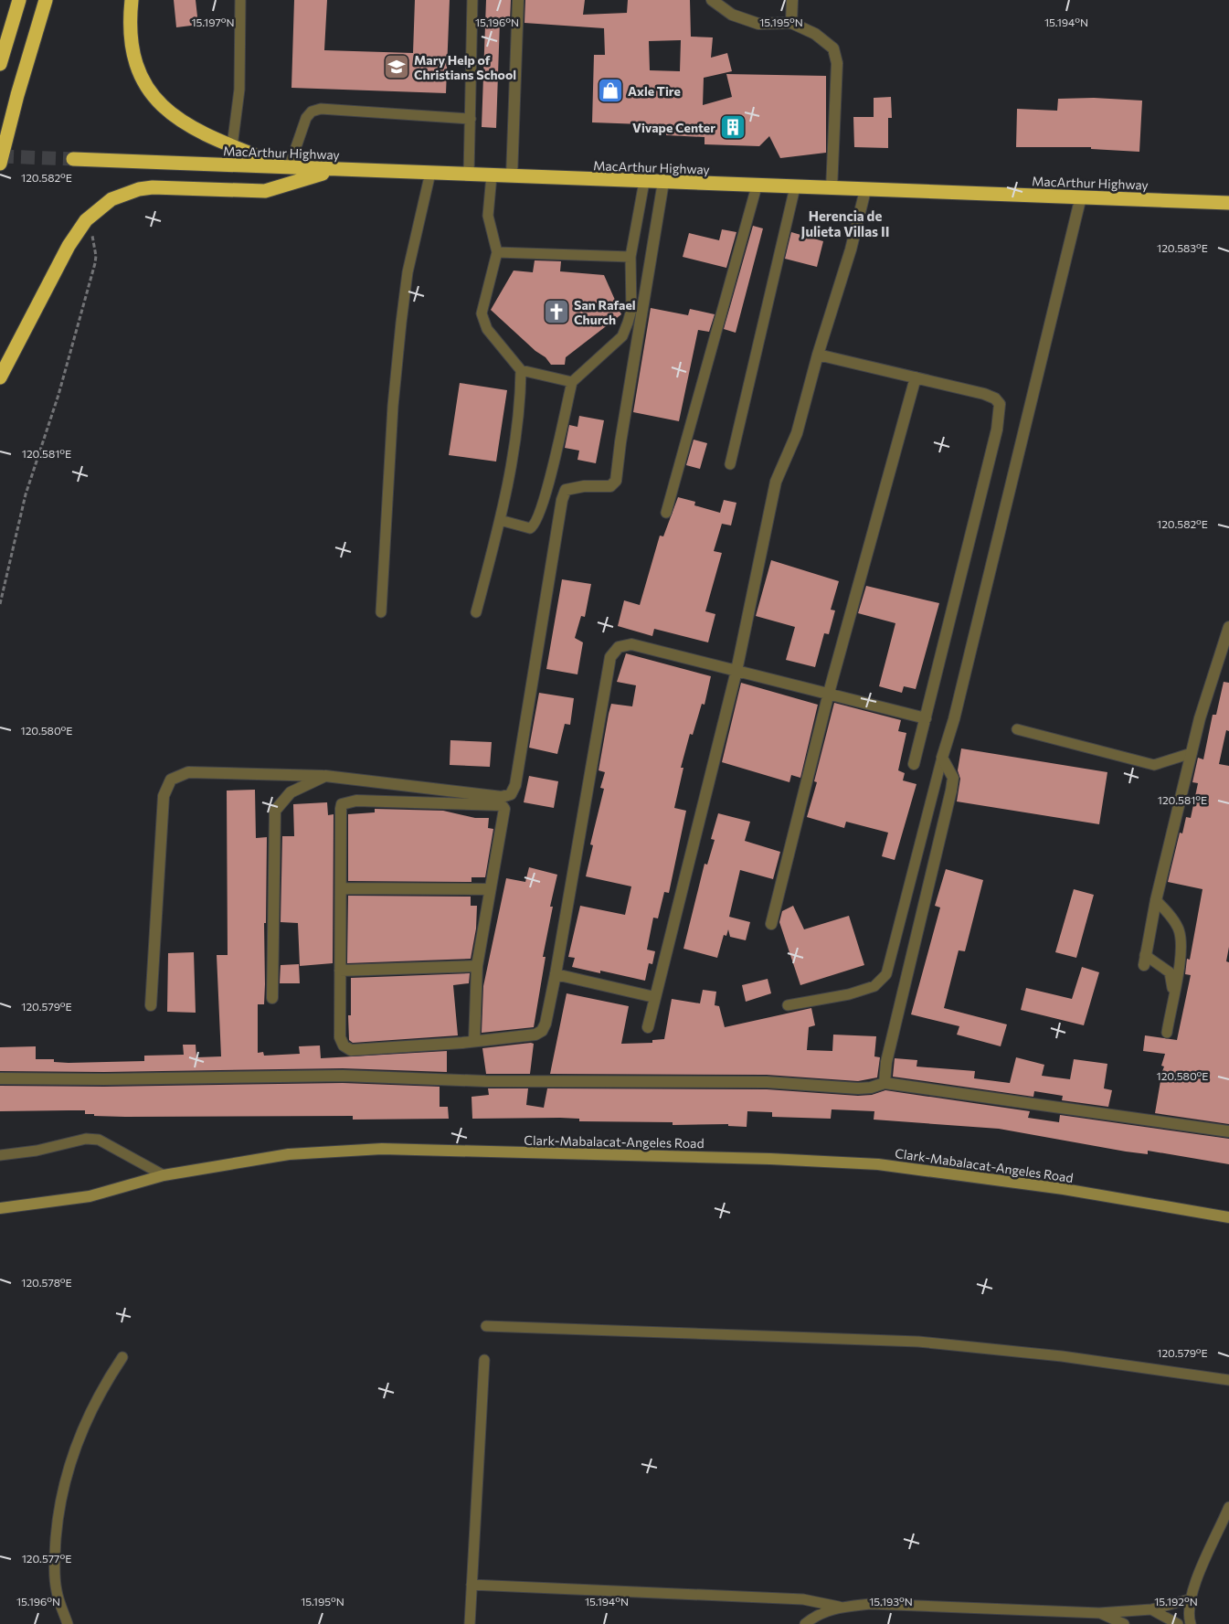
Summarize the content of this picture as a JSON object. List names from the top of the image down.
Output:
{
  "streets": {
    "highway": ["MacArthur Highway"],
    "main road": ["Clark-Mabalacat-Angeles Road"]
  },
  "districts": ["Herencia de Julieta Villas II"],
  "places": {
    "school or university": ["Mary Help of Christians School"],
    "shop": ["Axle Tire"],
    "building": ["Vivape Center"],
    "church": ["San Rafael Church"]
  },
  "coordinates": [
    "15.197°N",
    "15.196°N",
    "15.195°N",
    "15.194°N",
    "120.582°E",
    "120.583°E",
    "120.581°E",
    "120.580°E",
    "120.579°E",
    "120.578°E",
    "120.577°E",
    "15.193°N",
    "15.192°N"
  ]
}
